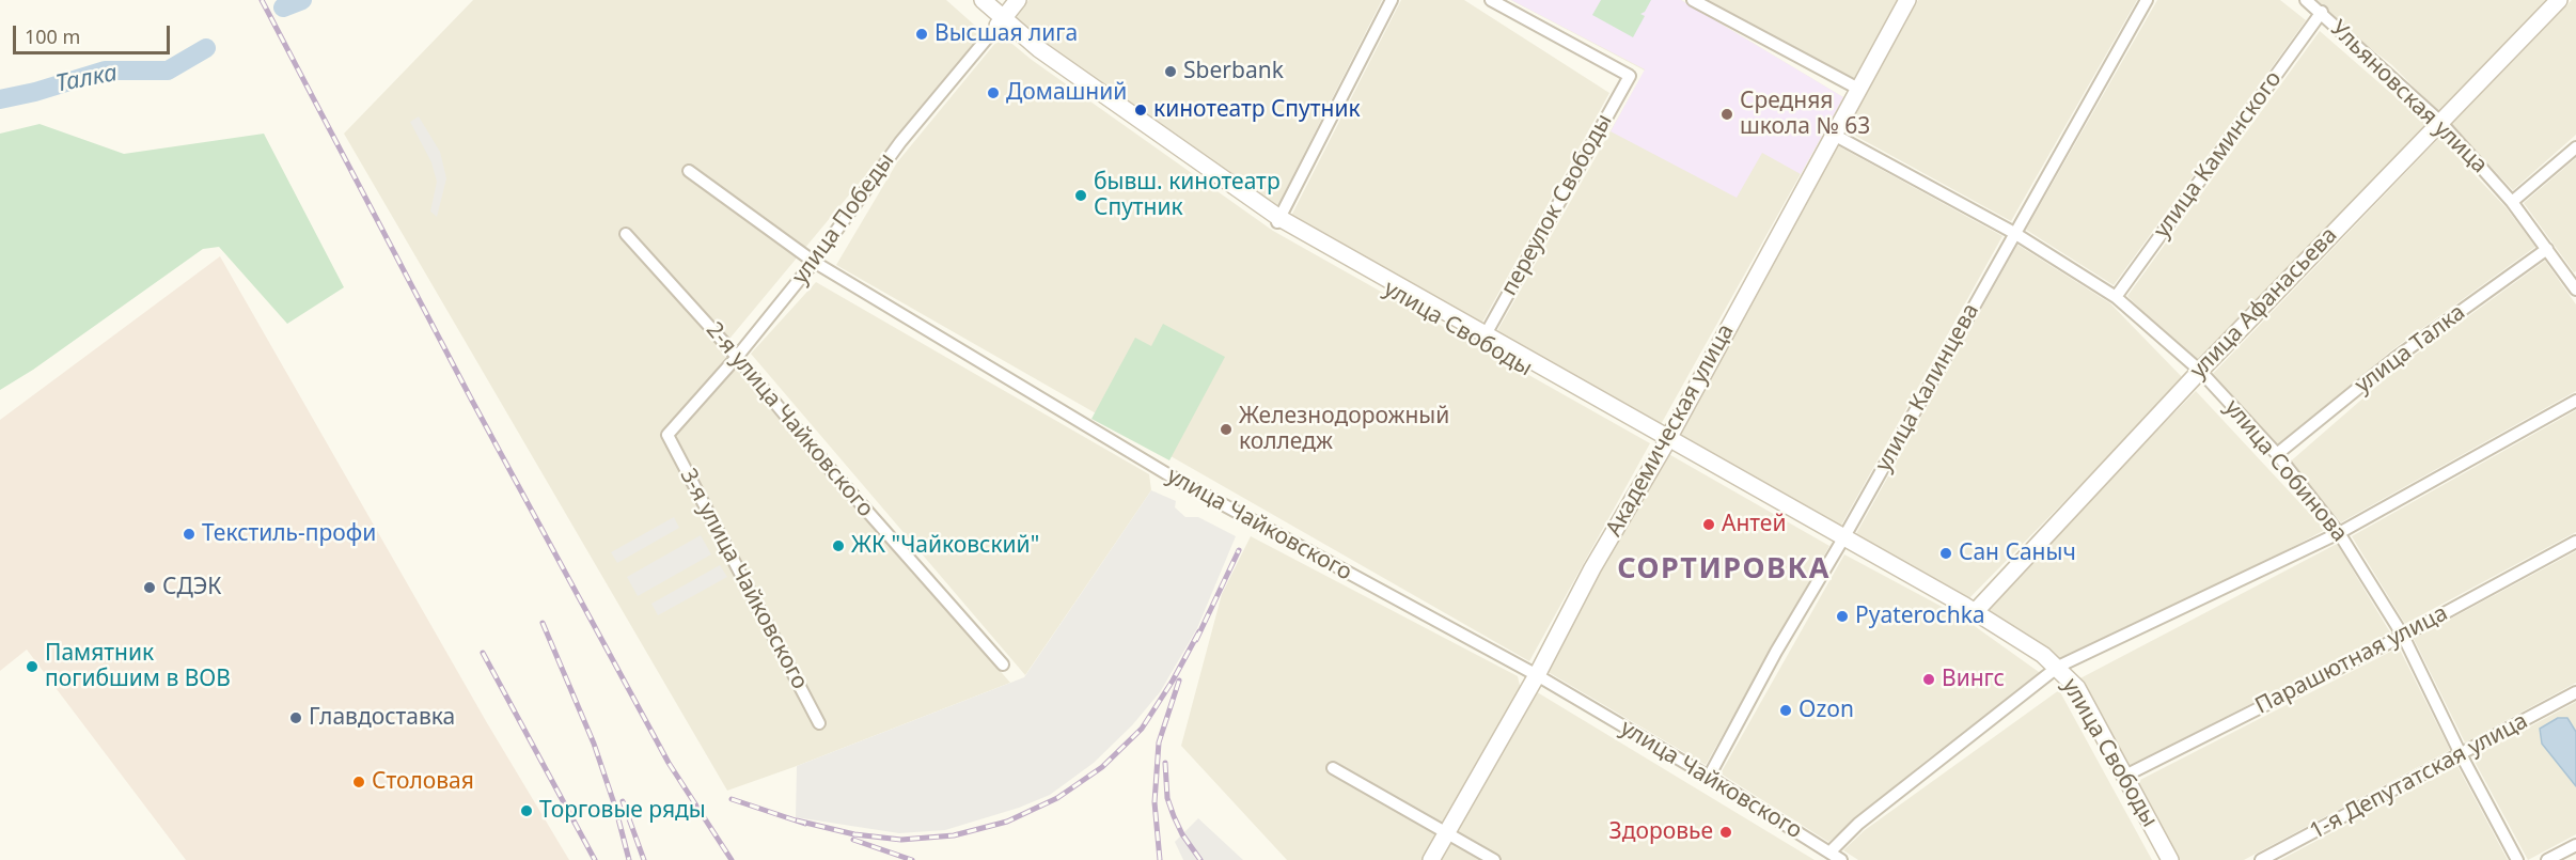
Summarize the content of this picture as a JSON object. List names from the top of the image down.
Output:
{
  "streets": {
    "street": [
      "Ульяновская улица",
      "улица Каминского",
      "переулок Свободы",
      "улица Победы",
      "улица Афанасьева",
      "улица Свободы",
      "улица Талка",
      "улица Калинцева",
      "2-я улица Чайковского",
      "Академическая улица",
      "улица Собинова",
      "улица Чайковского",
      "3-я улица Чайковского",
      "Парашютная улица",
      "1-я Депутатская улица"
    ]
  },
  "crossings": [
    ["Ульяновская улица", "улица Каминского"],
    ["Ульяновская улица", "улица Афанасьева"],
    ["Ульяновская улица", "улица Талка"],
    ["улица Каминского", "улица Собинова"],
    ["переулок Свободы", "улица Свободы"],
    ["улица Победы", "улица Свободы"],
    ["улица Победы", "2-я улица Чайковского"],
    ["улица Победы", "улица Чайковского"],
    ["улица Победы", "3-я улица Чайковского"],
    ["улица Афанасьева", "улица Свободы"],
    ["улица Афанасьева", "улица Собинова"],
    ["улица Свободы", "улица Калинцева"],
    ["улица Свободы", "Академическая улица"],
    ["улица Свободы", "Парашютная улица"],
    ["улица Талка", "улица Собинова"],
    ["улица Калинцева", "улица Собинова"],
    ["улица Калинцева", "улица Чайковского"],
    ["Академическая улица", "улица Собинова"],
    ["Академическая улица", "улица Чайковского"],
    ["улица Собинова", "Парашютная улица"],
    ["улица Собинова", "1-я Депутатская улица"]
  ],
  "districts": ["СОРТИРОВКА"],
  "water": ["Талка"],
  "places": [
    "Высшая лига",
    "Sberbank",
    "Домашний",
    "кинотеатр Спутник",
    "Средняя школа № 63",
    "бывш. кинотеатр Спутник",
    "Железнодорожный колледж",
    "Антей",
    "Текстиль-профи",
    "ЖК \"Чайковский\"",
    "Сан Саныч",
    "СДЭК",
    "Pyaterochka",
    "Памятник погибшим в ВОВ",
    "Вингс",
    "Ozon",
    "Главдоставка",
    "Столовая",
    "Торговые ряды",
    "Здоровье"
  ],
  "scale_bar": "100 m"
}
